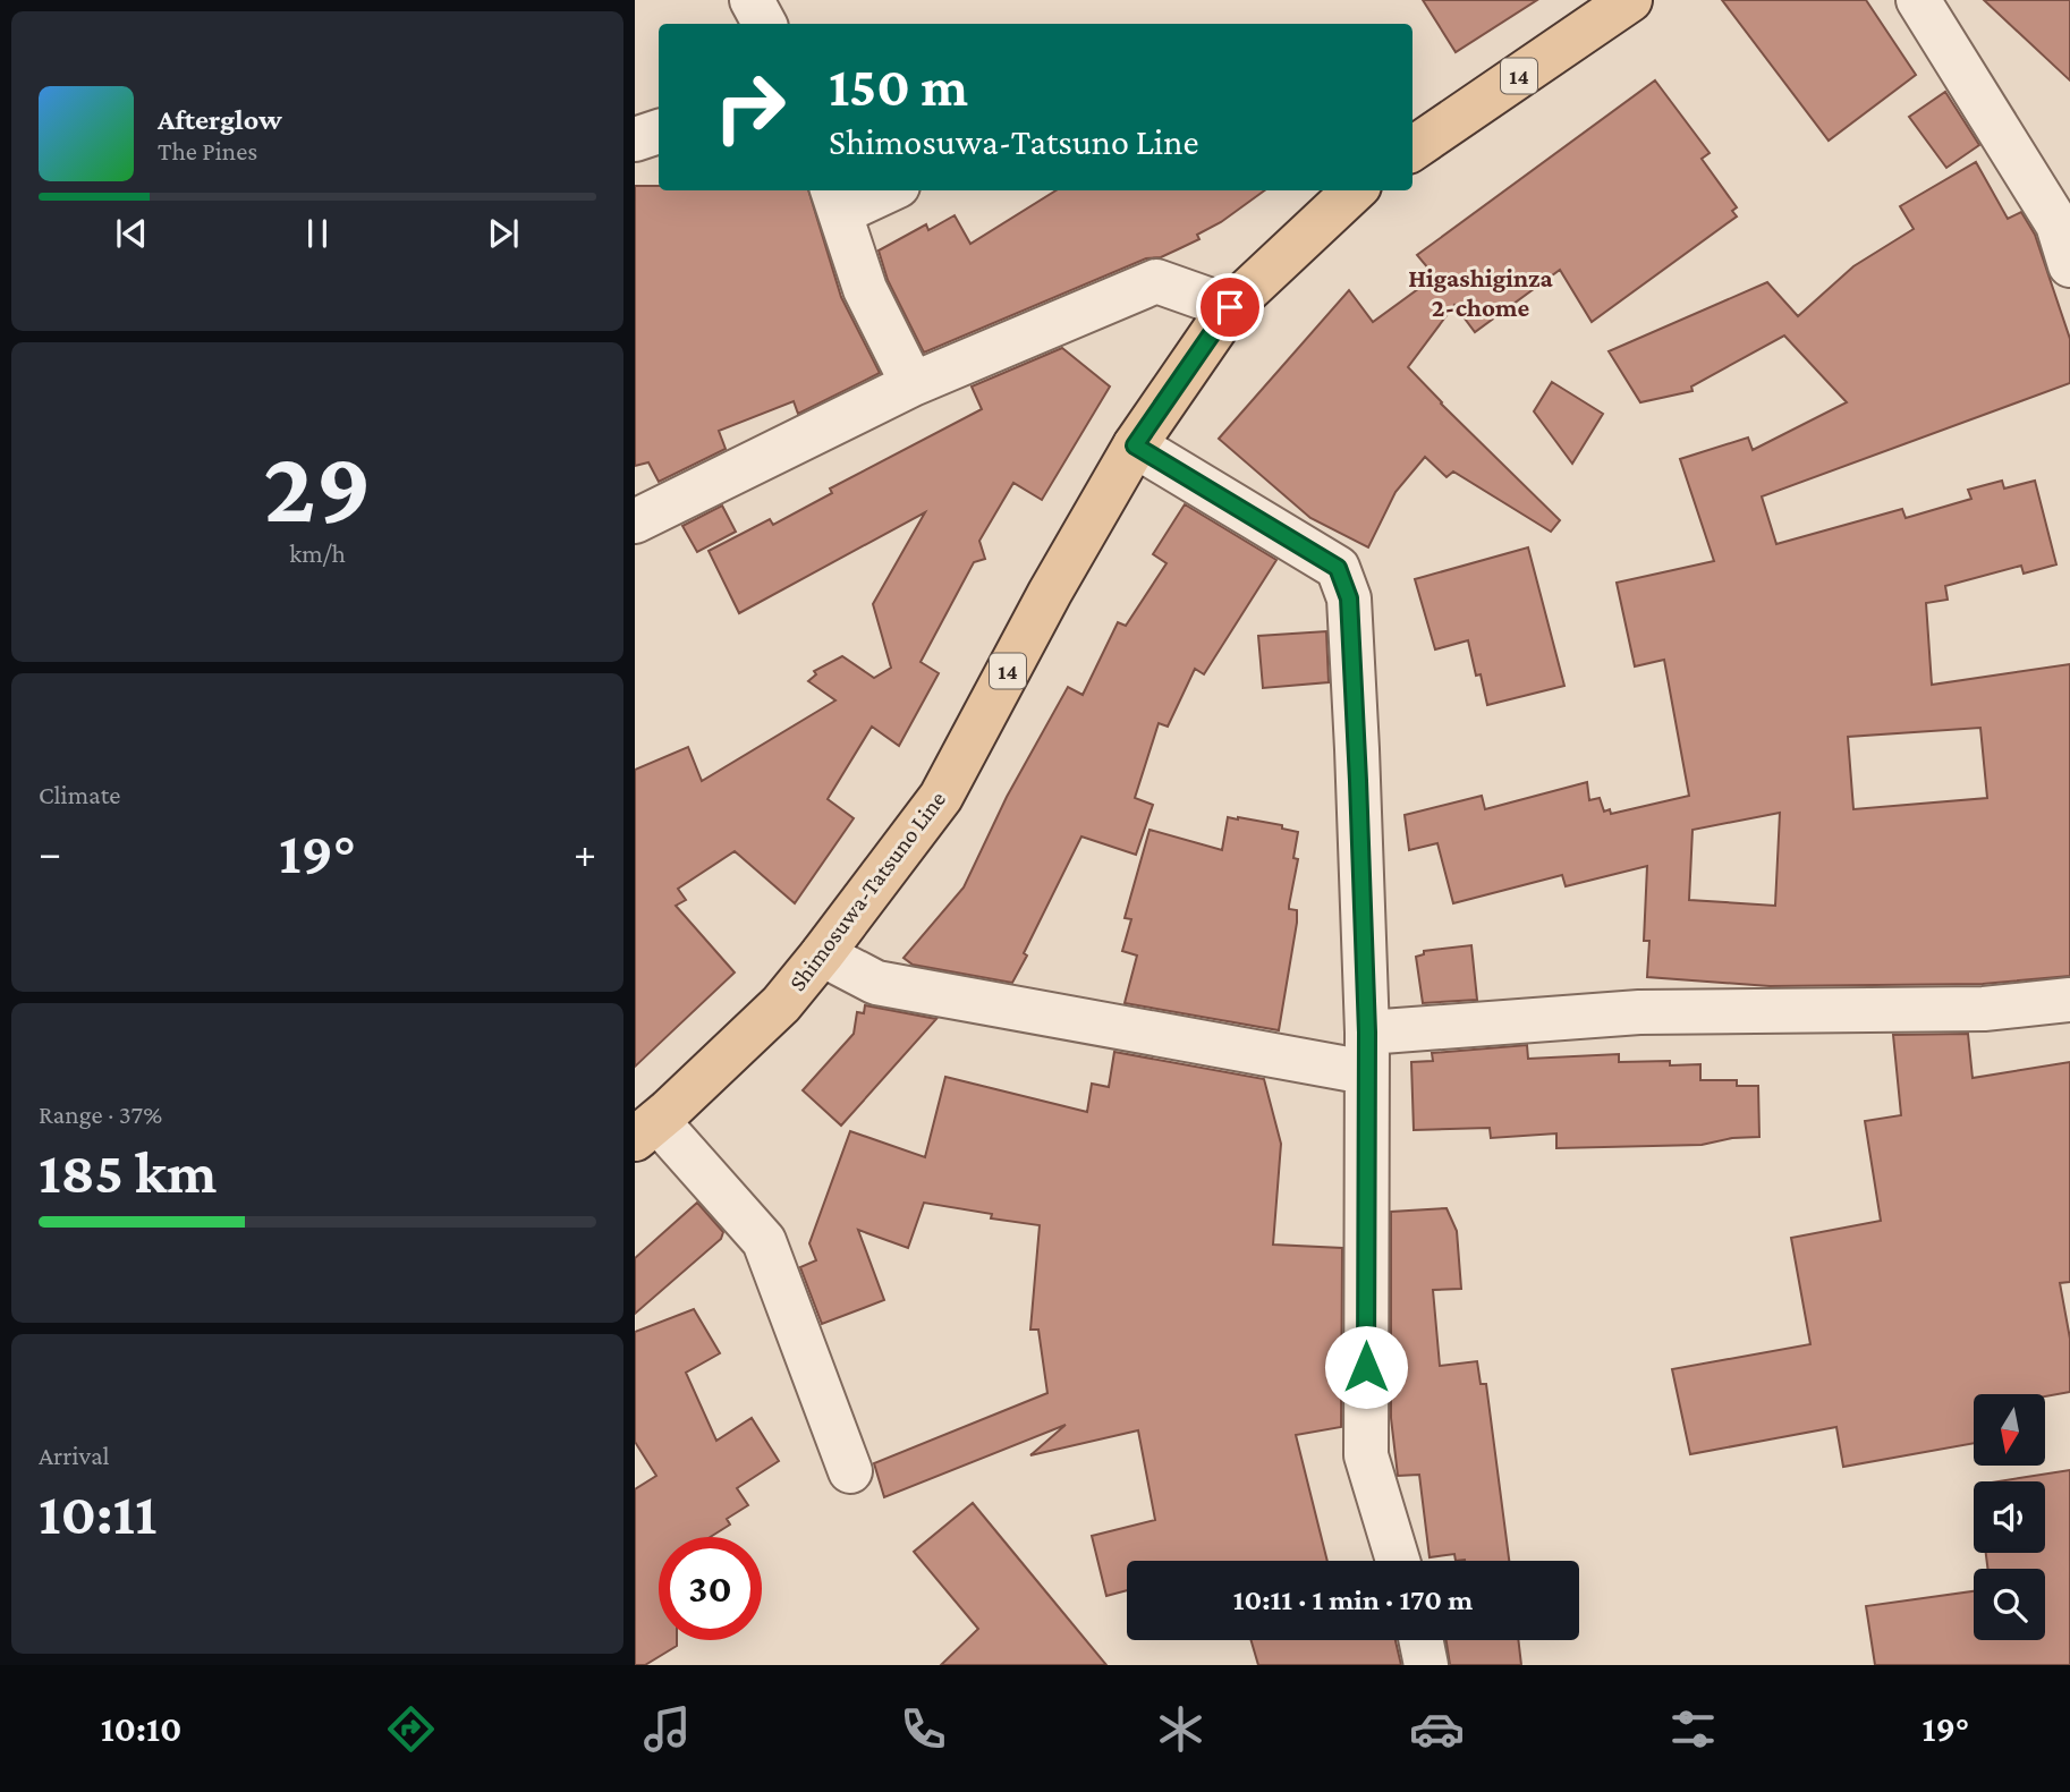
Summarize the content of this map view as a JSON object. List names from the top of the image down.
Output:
{
  "streets": {
    "main road": ["14", "Shimosuwa-Tatsuno Line"]
  },
  "districts": ["Higashiginza 2-chome"],
  "north": "bottom",
  "page": {
    "turn": ["150 m", "Shimosuwa-Tatsuno Line"],
    "song": ["Afterglow", "The Pines"],
    "tile": [
      ["29", "km/h"],
      "Climate",
      ["Range · 37%", "185 km"],
      ["Arrival", "10:11"]
    ],
    "heat": ["−", "19°", "+"],
    "limit": "30",
    "trip": "10:11 · 1 min · 170 m",
    "tabs": ["10:10", "19°"]
  }
}
